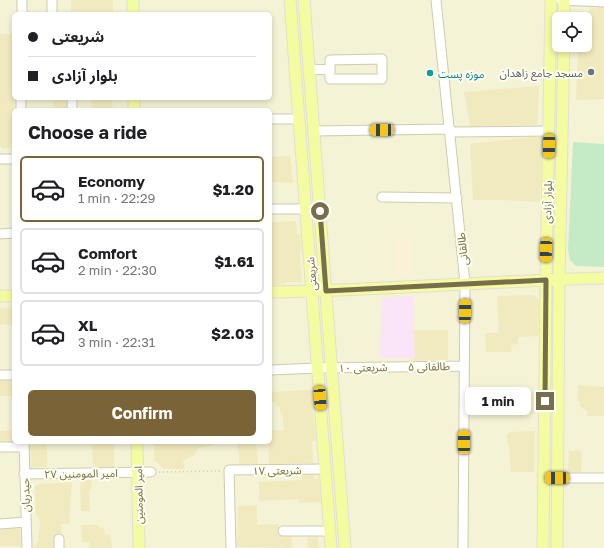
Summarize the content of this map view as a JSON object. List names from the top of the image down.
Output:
{
  "streets": {
    "main road": ["بلوار آزادی", "شریعتی", "امیر المومنین"],
    "street": [
      "طالقانی",
      "طالقانی ۵",
      "شریعتی ۱۰",
      "شریعتی ۱۷",
      "امیر المومنین ۲۷",
      "حیدریان"
    ]
  },
  "crossings": [
    ["طالقانی", "طالقانی ۵"],
    ["شریعتی", "شریعتی ۱۰"],
    ["شریعتی", "شریعتی ۱۷"],
    ["طالقانی ۵", "شریعتی ۱۰"],
    ["امیر المومنین ۲۷", "حیدریان"],
    ["امیر المومنین ۲۷", "امیر المومنین"]
  ],
  "places": ["مسجد جامع زاهدان", "موزه پست"],
  "page": {
    "banner": ["شریعتی", "بلوار آزادی"],
    "heading": "Choose a ride",
    "list": [
      {
        "name": "Economy",
        "note": "1 min · 22:29",
        "value": "$1.20"
      },
      {
        "name": "Comfort",
        "note": "2 min · 22:30",
        "value": "$1.61"
      },
      {
        "name": "XL",
        "note": "3 min · 22:31",
        "value": "$2.03"
      }
    ],
    "buttons": "Confirm",
    "bubble": "1 min"
  }
}
